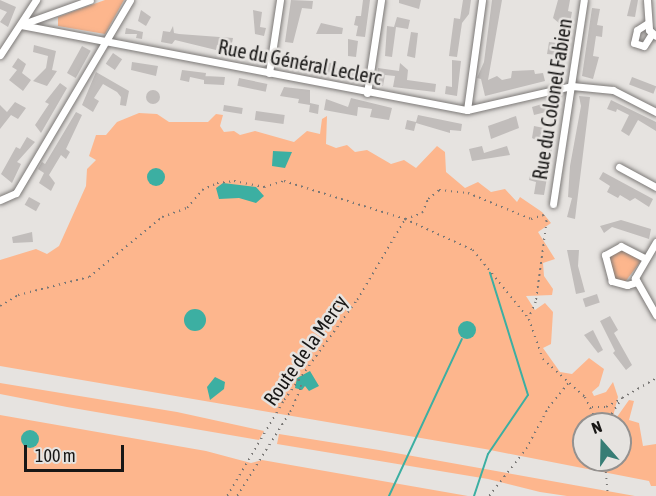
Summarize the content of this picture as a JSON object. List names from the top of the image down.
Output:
{
  "streets": {
    "street": ["Rue du Général Leclerc", "Rue du Colonel Fabien"],
    "path": ["Route de la Mercy"]
  },
  "crossings": [
    ["Rue du Général Leclerc", "Rue du Colonel Fabien"]
  ],
  "scale_bar": "100 m",
  "north": "top"
}
